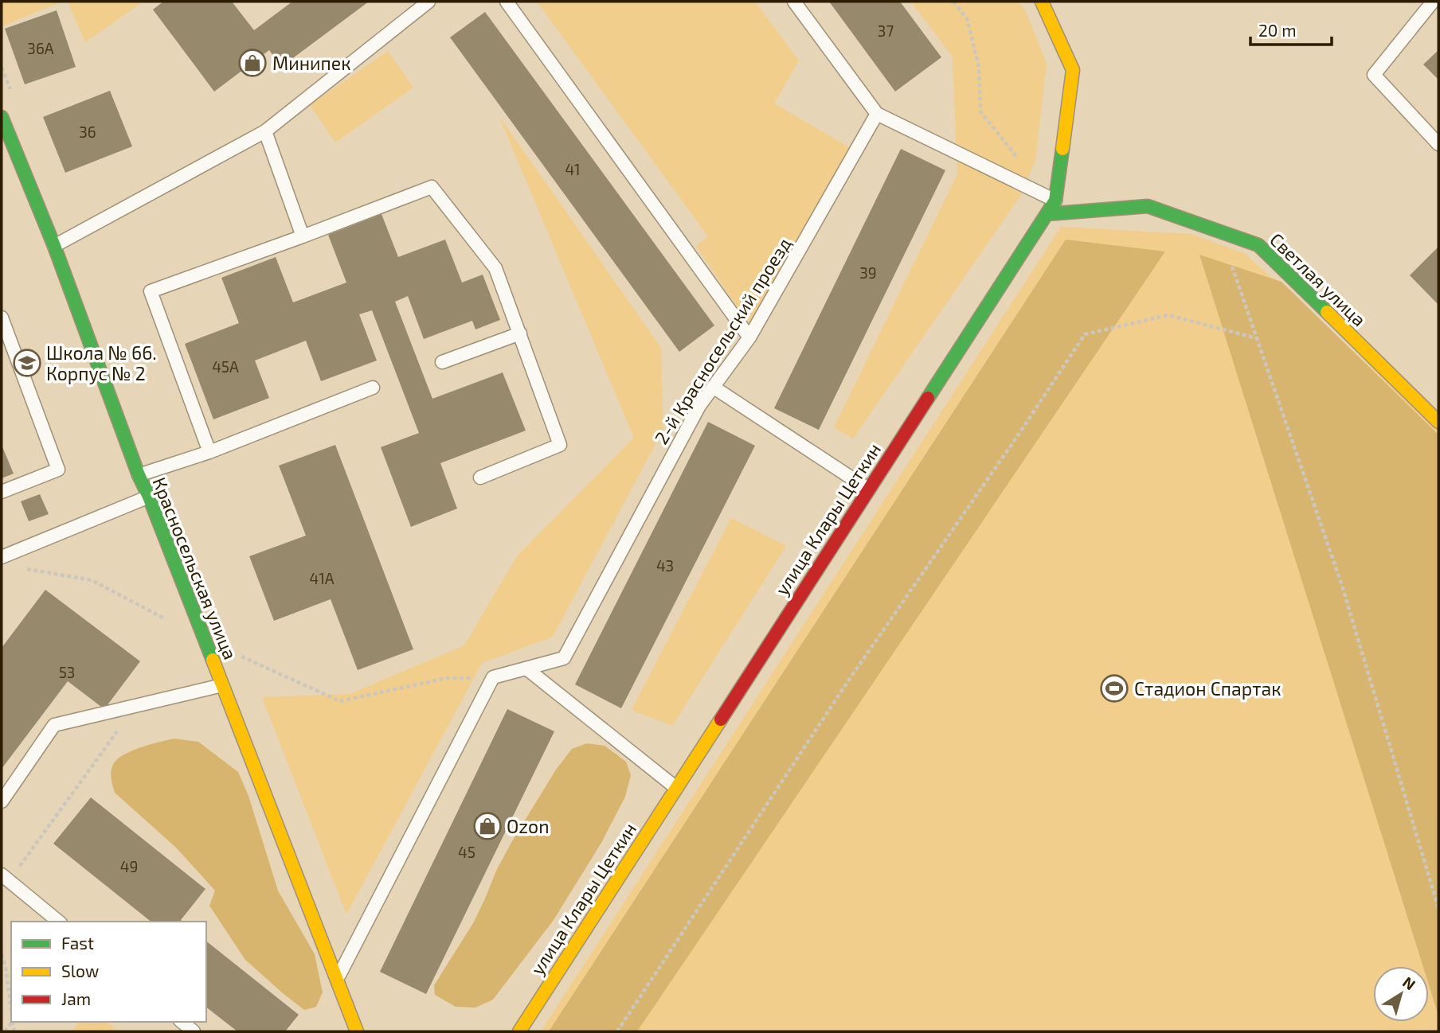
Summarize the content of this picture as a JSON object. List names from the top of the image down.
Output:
{
  "streets": {
    "street": ["Светлая улица", "улица Клары Цеткин", "Красносельская улица"],
    "lane": ["2-й Красносельский проезд"]
  },
  "crossings": [
    ["Светлая улица", "улица Клары Цеткин"]
  ],
  "places": {
    "shop": ["Минипек", "Ozon"],
    "school or university": ["Школа № 66. Корпус № 2"],
    "sports": ["Стадион Спартак"]
  },
  "house_numbers": [
    "37",
    "36А",
    "36",
    "41",
    "39",
    "45А",
    "43",
    "41А",
    "53",
    "45",
    "49"
  ],
  "legend": ["Fast", "Slow", "Jam"],
  "scale_bar": "20 m",
  "north": "top right"
}
